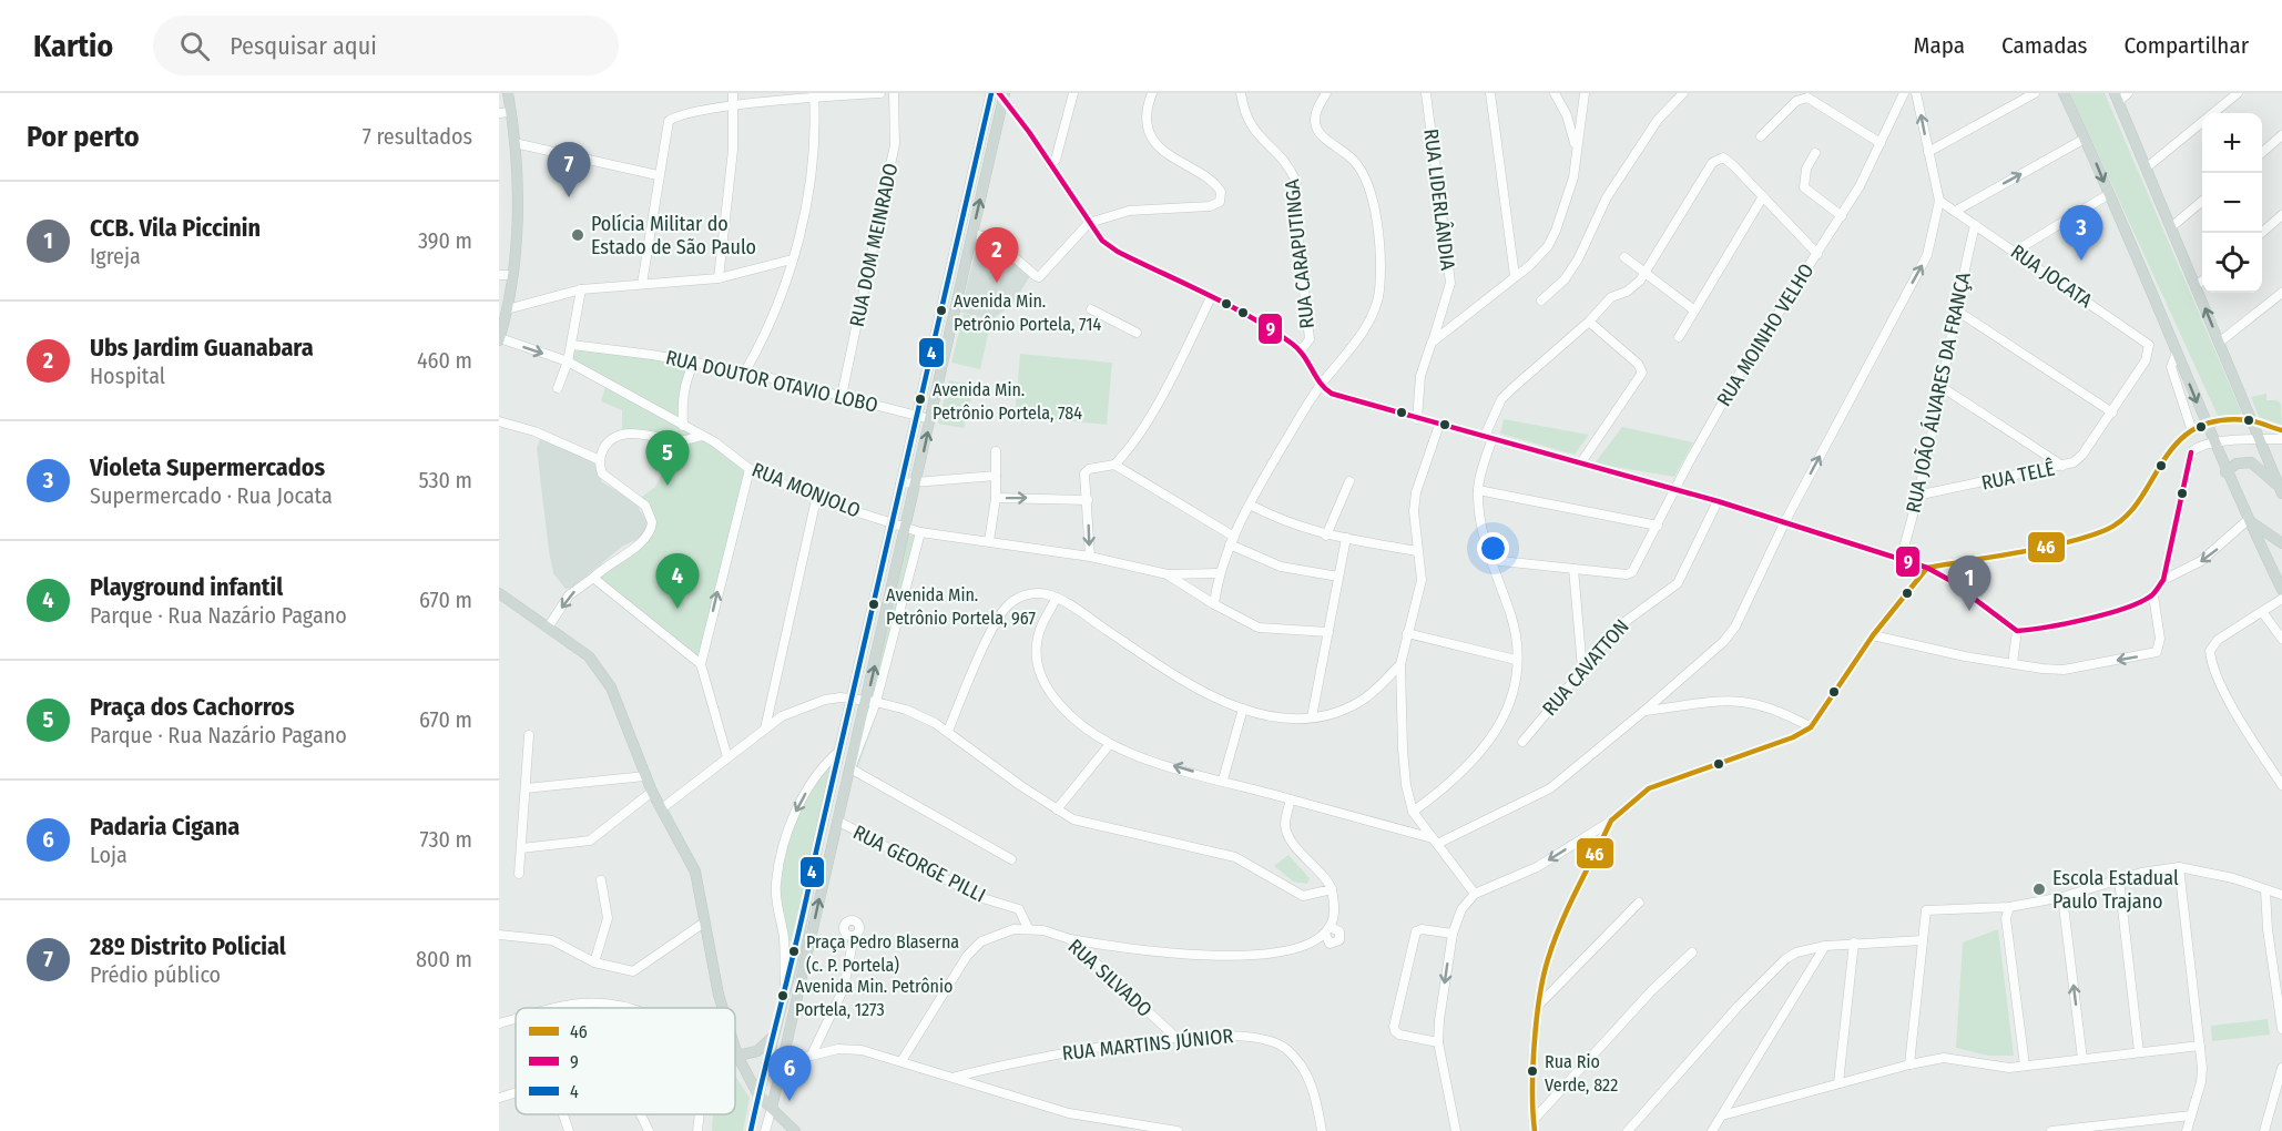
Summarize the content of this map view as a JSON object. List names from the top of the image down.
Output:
{
  "streets": {
    "street": [
      "RUA LIDERLÂNDIA",
      "RUA DOM MEINRADO",
      "RUA CARAPUTINGA",
      "RUA JOCATA",
      "RUA MOINHO VELHO",
      "RUA DOUTOR OTAVIO LOBO",
      "RUA JOÃO ÁLVARES DA FRANÇA",
      "RUA TELÊ",
      "RUA MONJOLO",
      "RUA CAVATTON",
      "RUA GEORGE PILLI",
      "RUA SILVADO",
      "RUA MARTINS JÚNIOR"
    ]
  },
  "crossings": [
    ["RUA DOM MEINRADO", "RUA DOUTOR OTAVIO LOBO"],
    ["RUA JOCATA", "RUA JOÃO ÁLVARES DA FRANÇA"],
    ["RUA JOCATA", "RUA TELÊ"],
    ["RUA JOÃO ÁLVARES DA FRANÇA", "RUA TELÊ"],
    ["RUA GEORGE PILLI", "RUA SILVADO"],
    ["RUA SILVADO", "RUA MARTINS JÚNIOR"]
  ],
  "places": [
    "Polícia Militar do Estado de São Paulo",
    "Avenida Min. Petrônio Portela, 714",
    "Avenida Min. Petrônio Portela, 784",
    "Avenida Min. Petrônio Portela, 967",
    "Escola Estadual Paulo Trajano",
    "Praça Pedro Blaserna (c. P. Portela)",
    "Avenida Min. Petrônio Portela, 1273",
    "Rua Rio Verde, 822"
  ],
  "lines": ["transit line 9", "transit line 4", "transit line 46"],
  "legend": ["46", "9", "4"],
  "page": {
    "header": "Kartio",
    "search": "Pesquisar aqui",
    "nav": ["Mapa", "Camadas", "Compartilhar"],
    "heading": ["Por perto", "7 resultados"],
    "map_buttons": ["+", "−"],
    "pins": [
      "7",
      "3",
      "2",
      "5",
      "4",
      "1",
      "6"
    ],
    "list": [
      {
        "mark": "1",
        "name": "CCB. Vila Piccinin",
        "note": "Igreja",
        "value": "390 m"
      },
      {
        "mark": "2",
        "name": "Ubs Jardim Guanabara",
        "note": "Hospital",
        "value": "460 m"
      },
      {
        "mark": "3",
        "name": "Violeta Supermercados",
        "note": "Supermercado · Rua Jocata",
        "value": "530 m"
      },
      {
        "mark": "4",
        "name": "Playground infantil",
        "note": "Parque · Rua Nazário Pagano",
        "value": "670 m"
      },
      {
        "mark": "5",
        "name": "Praça dos Cachorros",
        "note": "Parque · Rua Nazário Pagano",
        "value": "670 m"
      },
      {
        "mark": "6",
        "name": "Padaria Cigana",
        "note": "Loja",
        "value": "730 m"
      },
      {
        "mark": "7",
        "name": "28º Distrito Policial",
        "note": "Prédio público",
        "value": "800 m"
      }
    ]
  }
}
